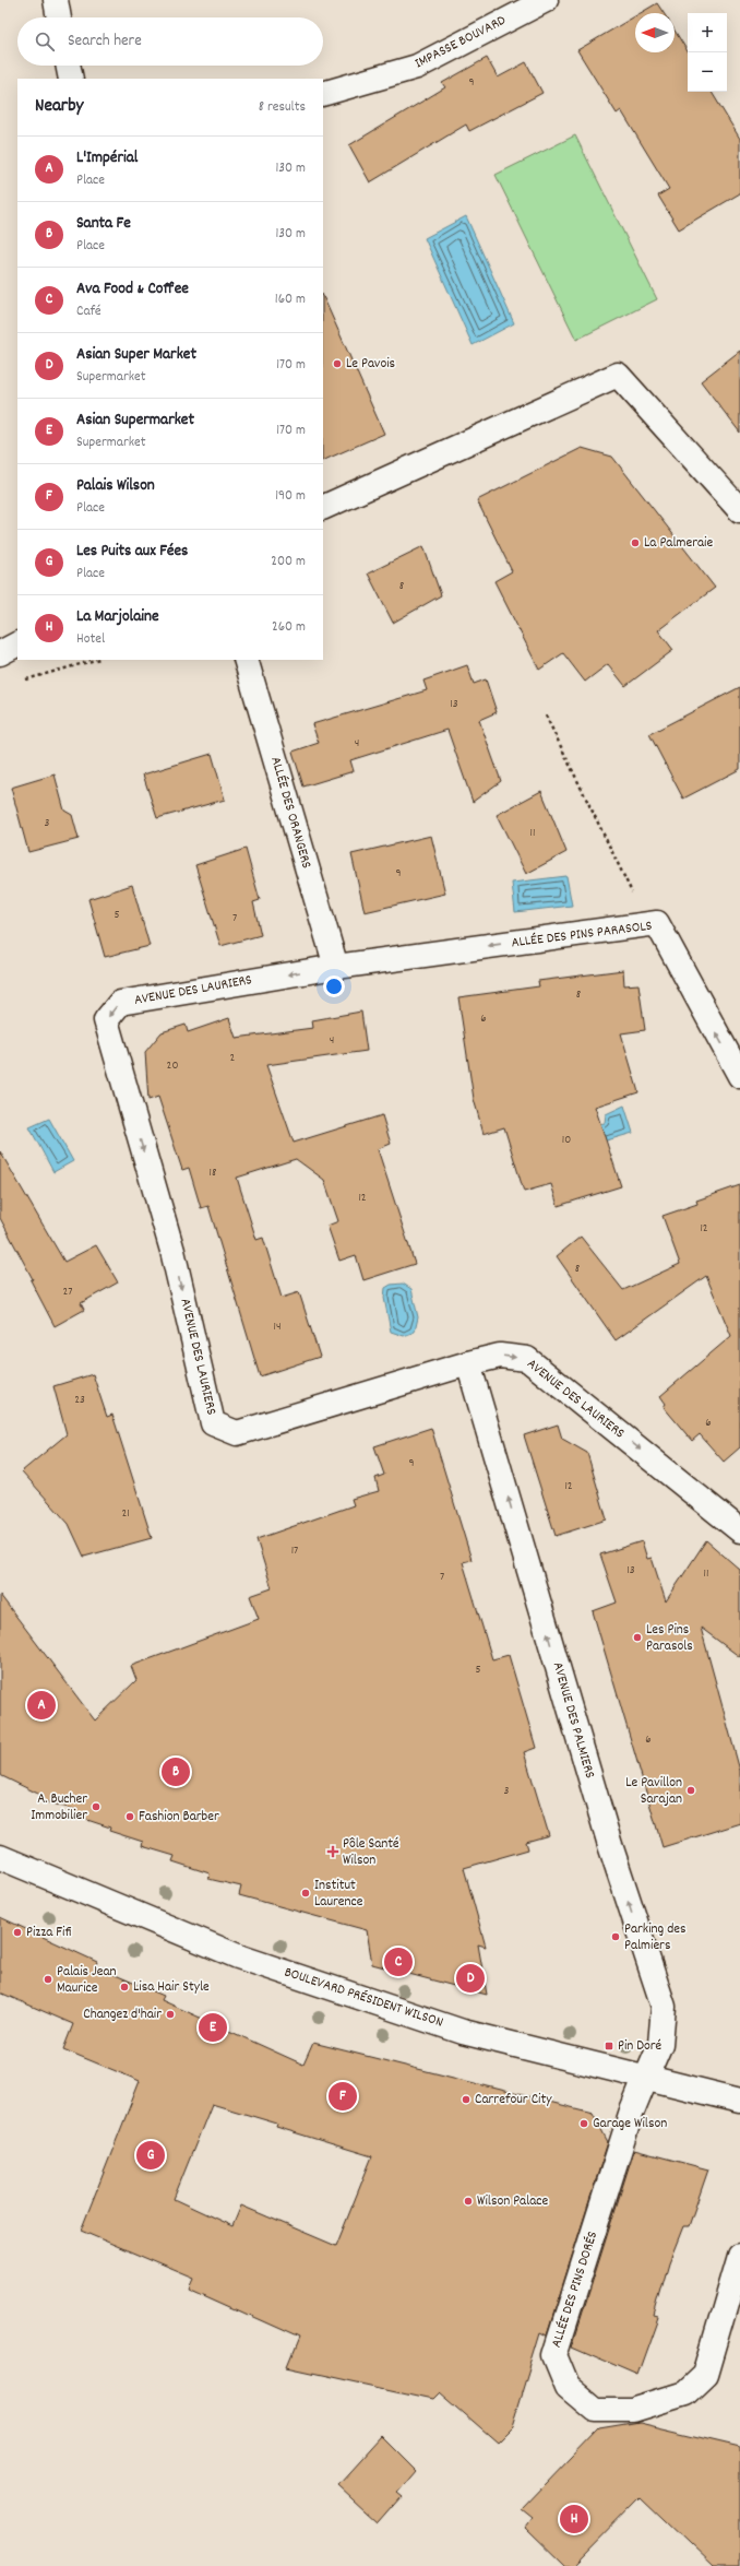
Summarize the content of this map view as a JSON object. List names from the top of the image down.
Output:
{
  "streets": {
    "street": [
      "IMPASSE BOUVARD",
      "ALLÉE DES ORANGERS",
      "ALLÉE DES PINS PARASOLS",
      "AVENUE DES LAURIERS",
      "AVENUE DES PALMIERS",
      "BOULEVARD PRÉSIDENT WILSON",
      "ALLÉE DES PINS DORÉS"
    ]
  },
  "crossings": [
    ["ALLÉE DES ORANGERS", "ALLÉE DES PINS PARASOLS"],
    ["ALLÉE DES ORANGERS", "AVENUE DES LAURIERS"],
    ["ALLÉE DES PINS PARASOLS", "AVENUE DES LAURIERS"],
    ["AVENUE DES LAURIERS", "AVENUE DES PALMIERS"],
    ["AVENUE DES PALMIERS", "BOULEVARD PRÉSIDENT WILSON"],
    ["AVENUE DES PALMIERS", "ALLÉE DES PINS DORÉS"],
    ["BOULEVARD PRÉSIDENT WILSON", "ALLÉE DES PINS DORÉS"]
  ],
  "one_way": ["ALLÉE DES PINS PARASOLS", "AVENUE DES PALMIERS"],
  "places": {
    "other": [
      "Le Pavois",
      "La Palmeraie",
      "Les Pins Parasols",
      "Le Pavillon Sarajan",
      "A. Bucher Immobilier",
      "Fashion Barber",
      "Institut Laurence",
      "Pizza Fifi",
      "Parking des Palmiers",
      "Palais Jean Maurice",
      "Lisa Hair Style",
      "Changez d'hair",
      "Carrefour City",
      "Garage Wilson",
      "Wilson Palace"
    ],
    "health": ["Pôle Santé Wilson"],
    "transit": ["Pin Doré"]
  },
  "house_numbers": [
    "9",
    "8",
    "13",
    "4",
    "3",
    "11",
    "9",
    "5",
    "7",
    "8",
    "6",
    "4",
    "2",
    "20",
    "10",
    "18",
    "12",
    "12",
    "8",
    "27",
    "14",
    "23",
    "6",
    "9",
    "12",
    "21",
    "17",
    "13",
    "11",
    "7",
    "5",
    "6",
    "3"
  ],
  "north": "left",
  "page": {
    "map_buttons": ["+", "−"],
    "search": "Search here",
    "heading": ["Nearby", "8 results"],
    "list": [
      {
        "mark": "A",
        "name": "L'Impérial",
        "note": "Place",
        "value": "130 m"
      },
      {
        "mark": "B",
        "name": "Santa Fe",
        "note": "Place",
        "value": "130 m"
      },
      {
        "mark": "C",
        "name": "Ava Food & Coffee",
        "note": "Café",
        "value": "160 m"
      },
      {
        "mark": "D",
        "name": "Asian Super Market",
        "note": "Supermarket",
        "value": "170 m"
      },
      {
        "mark": "E",
        "name": "Asian Supermarket",
        "note": "Supermarket",
        "value": "170 m"
      },
      {
        "mark": "F",
        "name": "Palais Wilson",
        "note": "Place",
        "value": "190 m"
      },
      {
        "mark": "G",
        "name": "Les Puits aux Fées",
        "note": "Place",
        "value": "200 m"
      },
      {
        "mark": "H",
        "name": "La Marjolaine",
        "note": "Hotel",
        "value": "260 m"
      }
    ],
    "pins": [
      "A",
      "B",
      "C",
      "D",
      "E",
      "F",
      "G",
      "H"
    ]
  }
}
